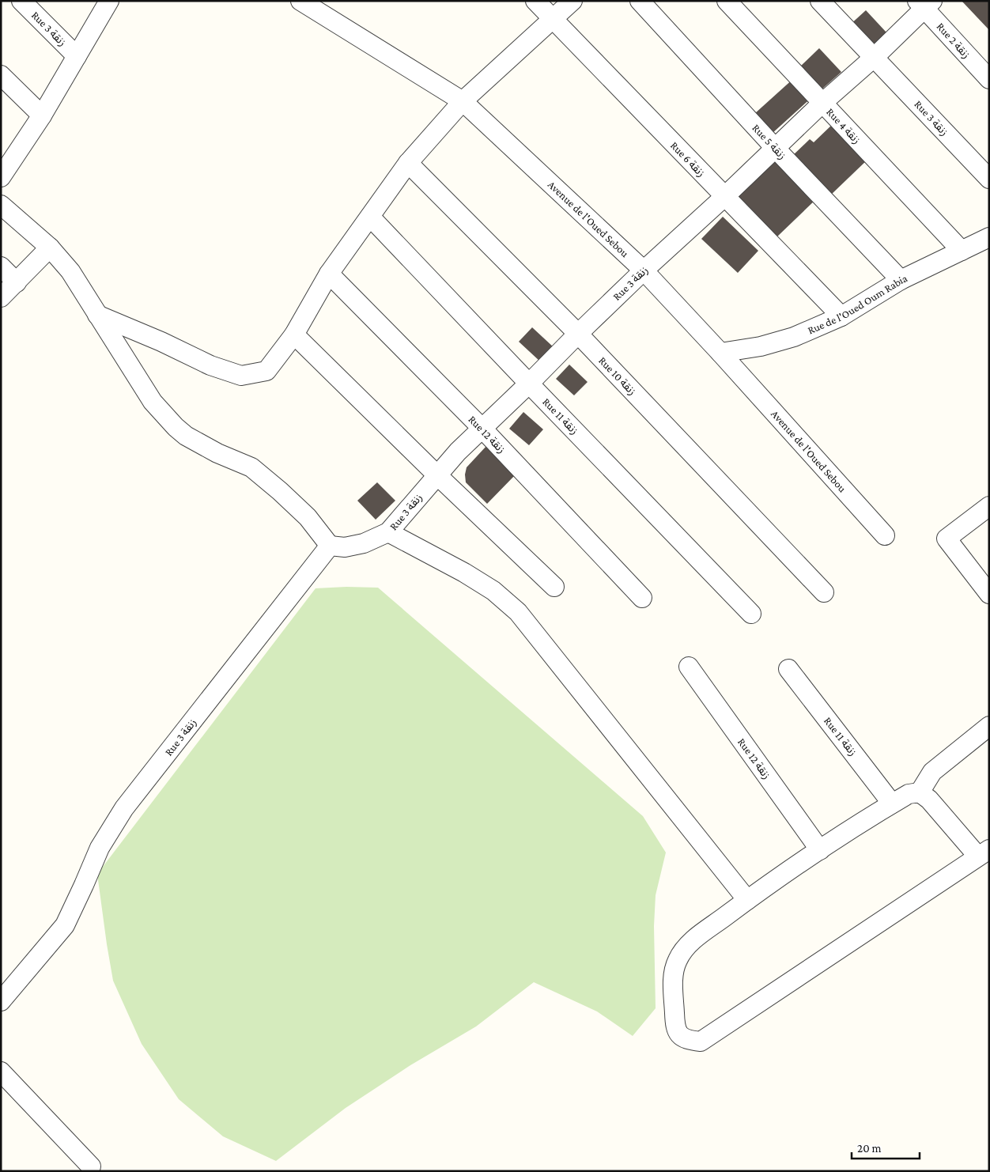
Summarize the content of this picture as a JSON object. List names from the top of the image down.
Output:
{
  "streets": {
    "street": [
      "Rue 3 زنقة",
      "Rue 2 زنقة",
      "Rue 4 زنقة",
      "Rue 5 زنقة",
      "Rue 6 زنقة",
      "Avenue de l'Oued Sebou",
      "Rue de l'Oued Oum Rabia",
      "Rue 10 زنقة",
      "Rue 11 زنقة",
      "Rue 12 زنقة"
    ]
  },
  "crossings": [
    ["Rue 3 زنقة", "Rue 2 زنقة"],
    ["Rue 3 زنقة", "Rue 4 زنقة"],
    ["Rue 3 زنقة", "Rue 5 زنقة"],
    ["Rue 3 زنقة", "Rue 6 زنقة"],
    ["Rue 3 زنقة", "Avenue de l'Oued Sebou"],
    ["Rue 3 زنقة", "Rue 10 زنقة"],
    ["Rue 3 زنقة", "Rue 11 زنقة"],
    ["Rue 3 زنقة", "Rue 12 زنقة"],
    ["Rue 4 زنقة", "Rue de l'Oued Oum Rabia"],
    ["Rue 5 زنقة", "Rue de l'Oued Oum Rabia"],
    ["Rue 6 زنقة", "Rue de l'Oued Oum Rabia"],
    ["Avenue de l'Oued Sebou", "Rue de l'Oued Oum Rabia"]
  ],
  "scale_bar": "20 m"
}
